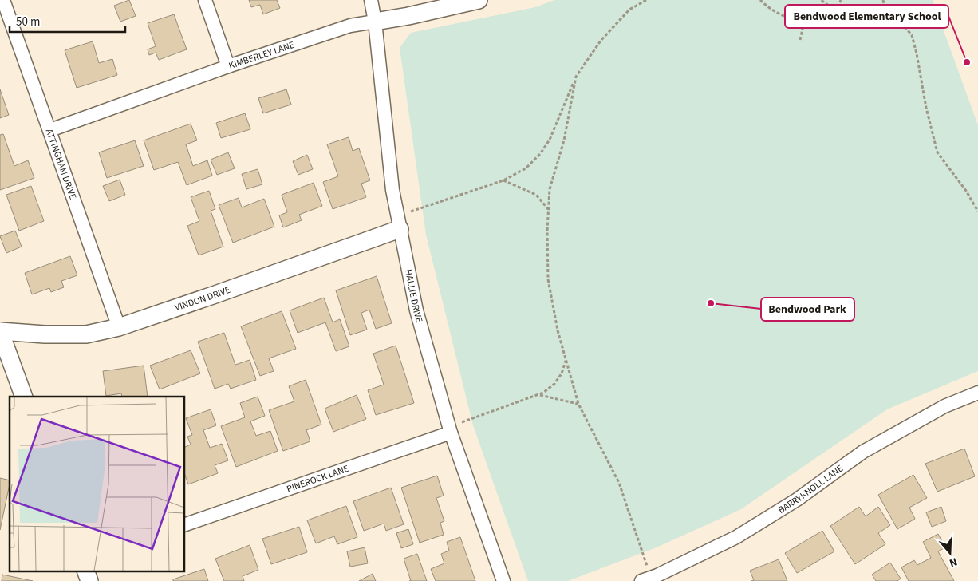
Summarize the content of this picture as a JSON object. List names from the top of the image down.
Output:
{
  "streets": {
    "street": [
      "KIMBERLEY LANE",
      "ATTINGHAM DRIVE",
      "HALLIE DRIVE",
      "VINDON DRIVE",
      "PINEROCK LANE",
      "BARRYKNOLL LANE"
    ]
  },
  "crossings": [
    ["KIMBERLEY LANE", "ATTINGHAM DRIVE"],
    ["KIMBERLEY LANE", "HALLIE DRIVE"],
    ["ATTINGHAM DRIVE", "VINDON DRIVE"],
    ["HALLIE DRIVE", "VINDON DRIVE"],
    ["HALLIE DRIVE", "PINEROCK LANE"]
  ],
  "places": ["Bendwood Elementary School", "Bendwood Park"],
  "scale_bar": "50 m",
  "north": "bottom"
}
